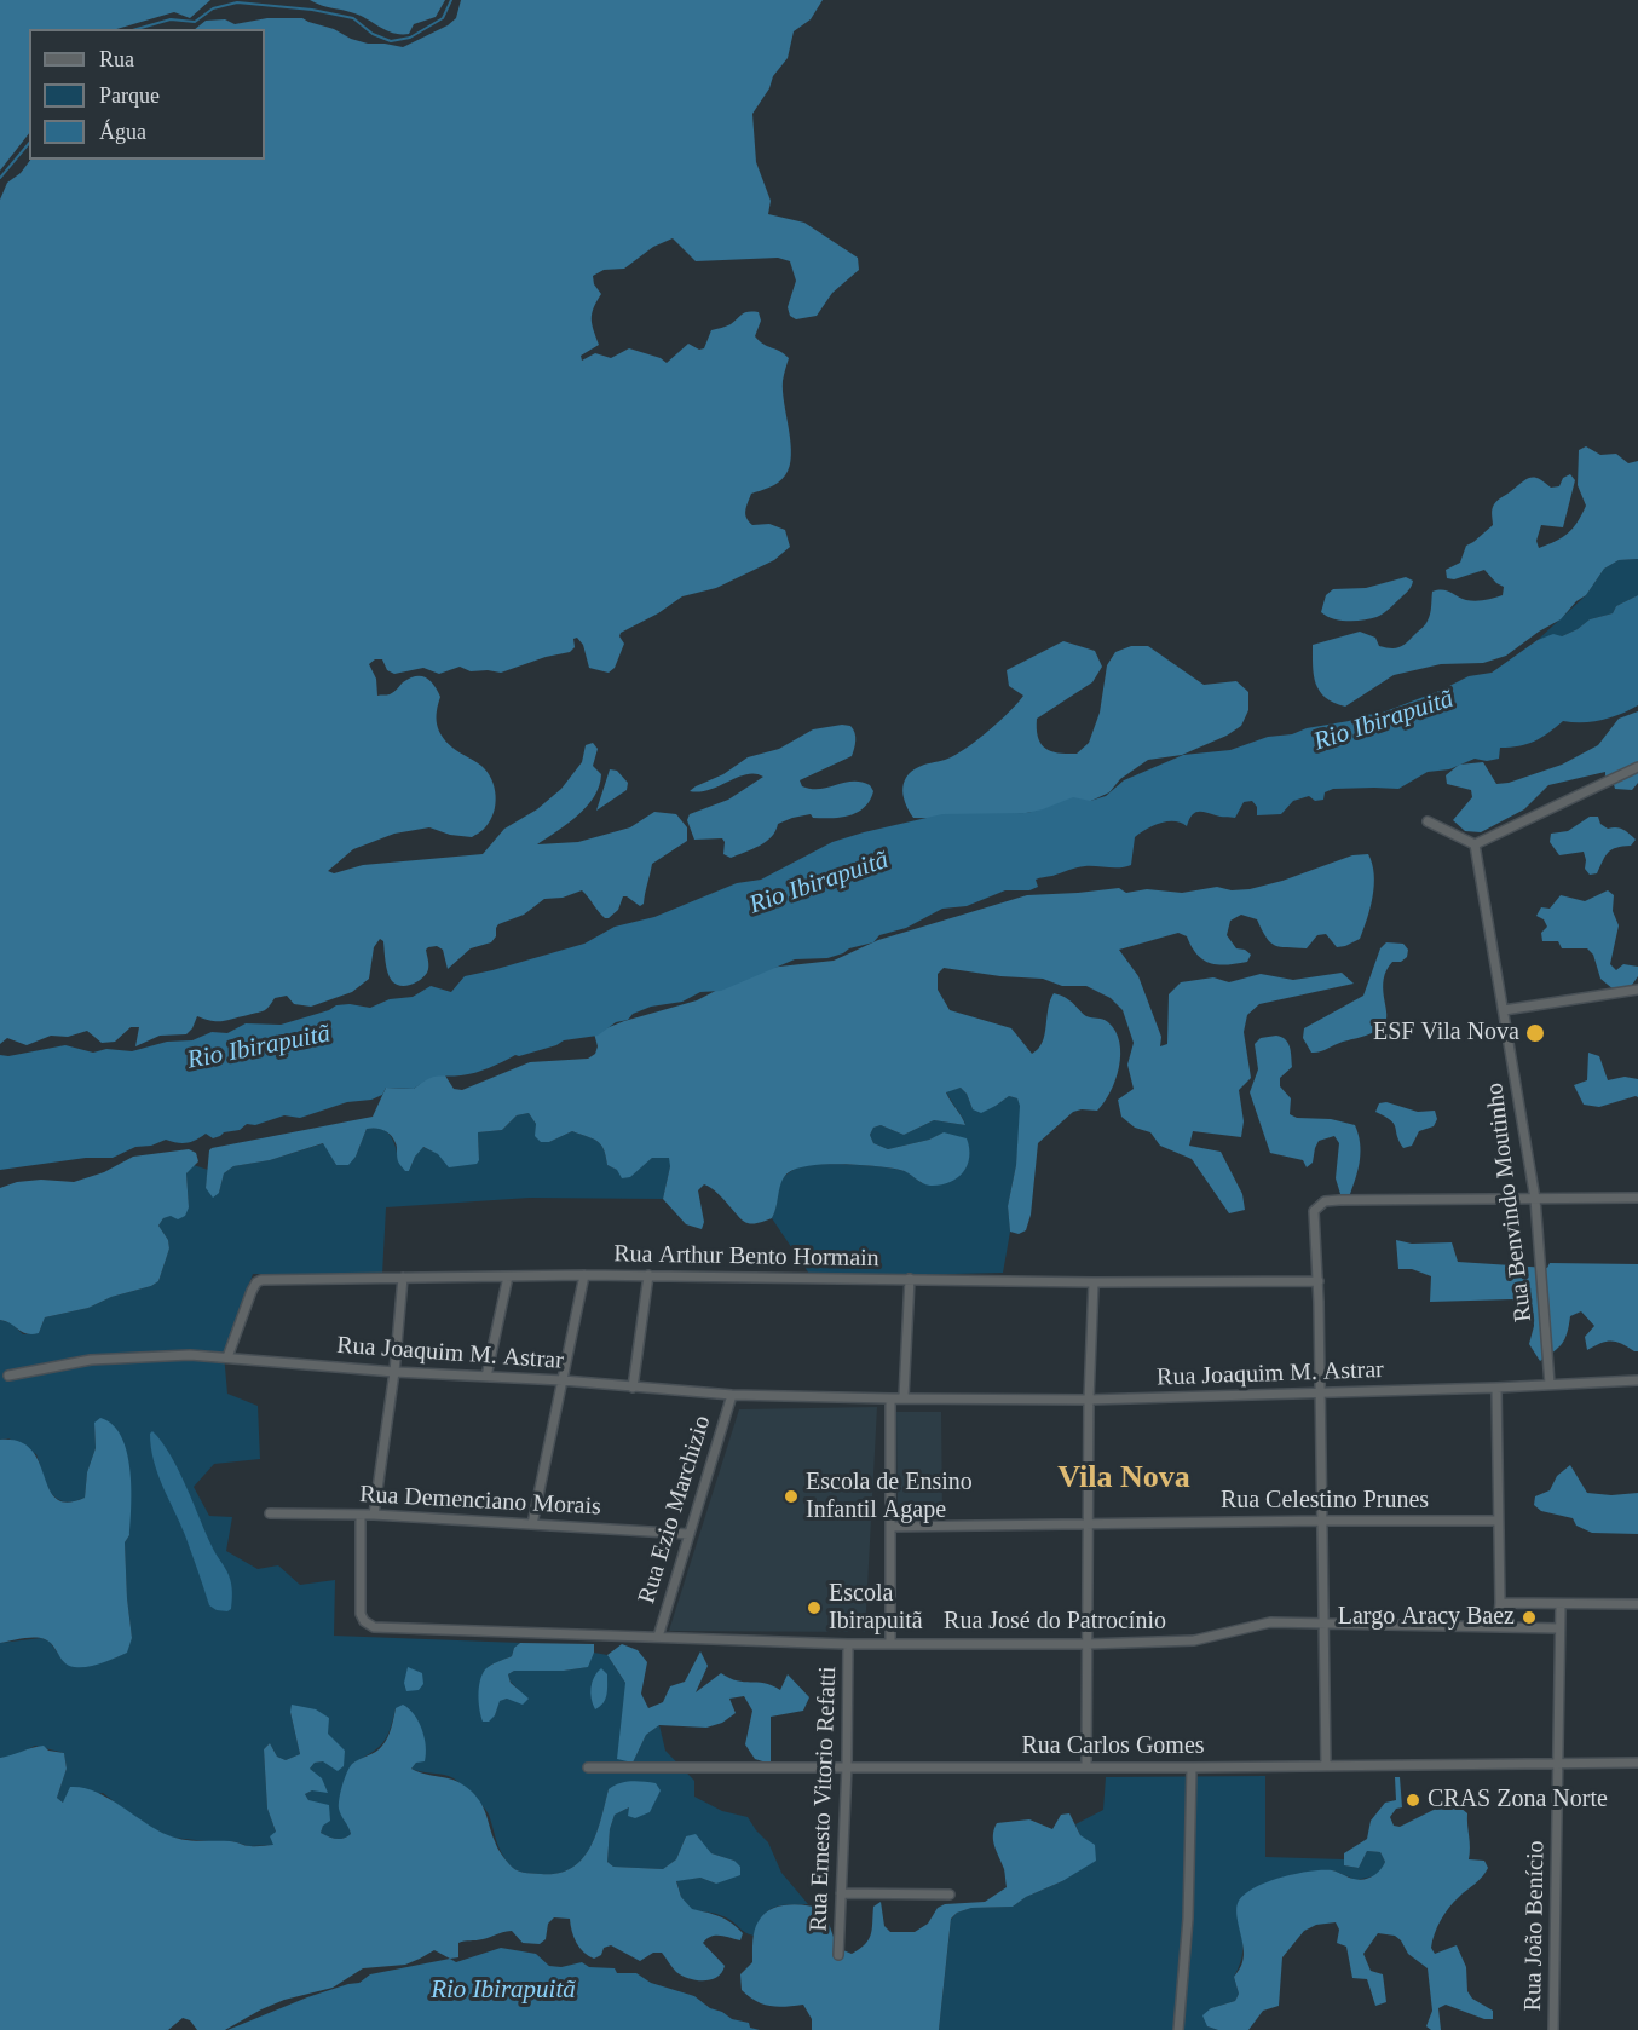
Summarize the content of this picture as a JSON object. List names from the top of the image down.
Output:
{
  "streets": {
    "street": [
      "Rua Benvindo Moutinho",
      "Rua Arthur Bento Hormain",
      "Rua Joaquim M. Astrar",
      "Rua Demenciano Morais",
      "Rua Celestino Prunes",
      "Rua Ezio Marchizio",
      "Rua José do Patrocínio",
      "Rua Carlos Gomes",
      "Rua Ernesto Vitorio Refatti",
      "Rua João Benício"
    ]
  },
  "crossings": [
    ["Rua Benvindo Moutinho", "Rua Joaquim M. Astrar"],
    ["Rua Arthur Bento Hormain", "Rua Joaquim M. Astrar"],
    ["Rua Joaquim M. Astrar", "Rua Ezio Marchizio"],
    ["Rua Demenciano Morais", "Rua Ezio Marchizio"],
    ["Rua Demenciano Morais", "Rua José do Patrocínio"],
    ["Rua Ezio Marchizio", "Rua José do Patrocínio"],
    ["Rua José do Patrocínio", "Rua Ernesto Vitorio Refatti"],
    ["Rua José do Patrocínio", "Rua João Benício"],
    ["Rua Carlos Gomes", "Rua Ernesto Vitorio Refatti"],
    ["Rua Carlos Gomes", "Rua João Benício"]
  ],
  "districts": ["Vila Nova"],
  "water": ["Rio Ibirapuitã"],
  "places": [
    "ESF Vila Nova",
    "Escola de Ensino Infantil Agape",
    "Escola Ibirapuitã",
    "Largo Aracy Baez",
    "CRAS Zona Norte"
  ],
  "legend": ["Rua", "Parque", "Água"]
}
